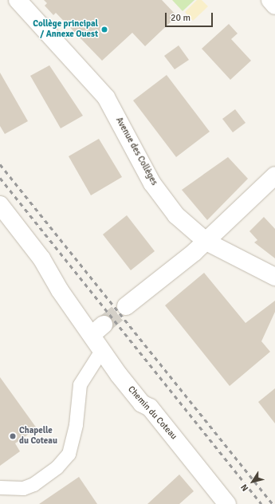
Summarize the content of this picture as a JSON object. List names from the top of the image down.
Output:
{
  "streets": {
    "street": ["Avenue des Collèges", "Chemin du Coteau"]
  },
  "places": ["Collège principal / Annexe Ouest", "Chapelle du Coteau"],
  "scale_bar": "20 m",
  "north": "bottom left"
}
